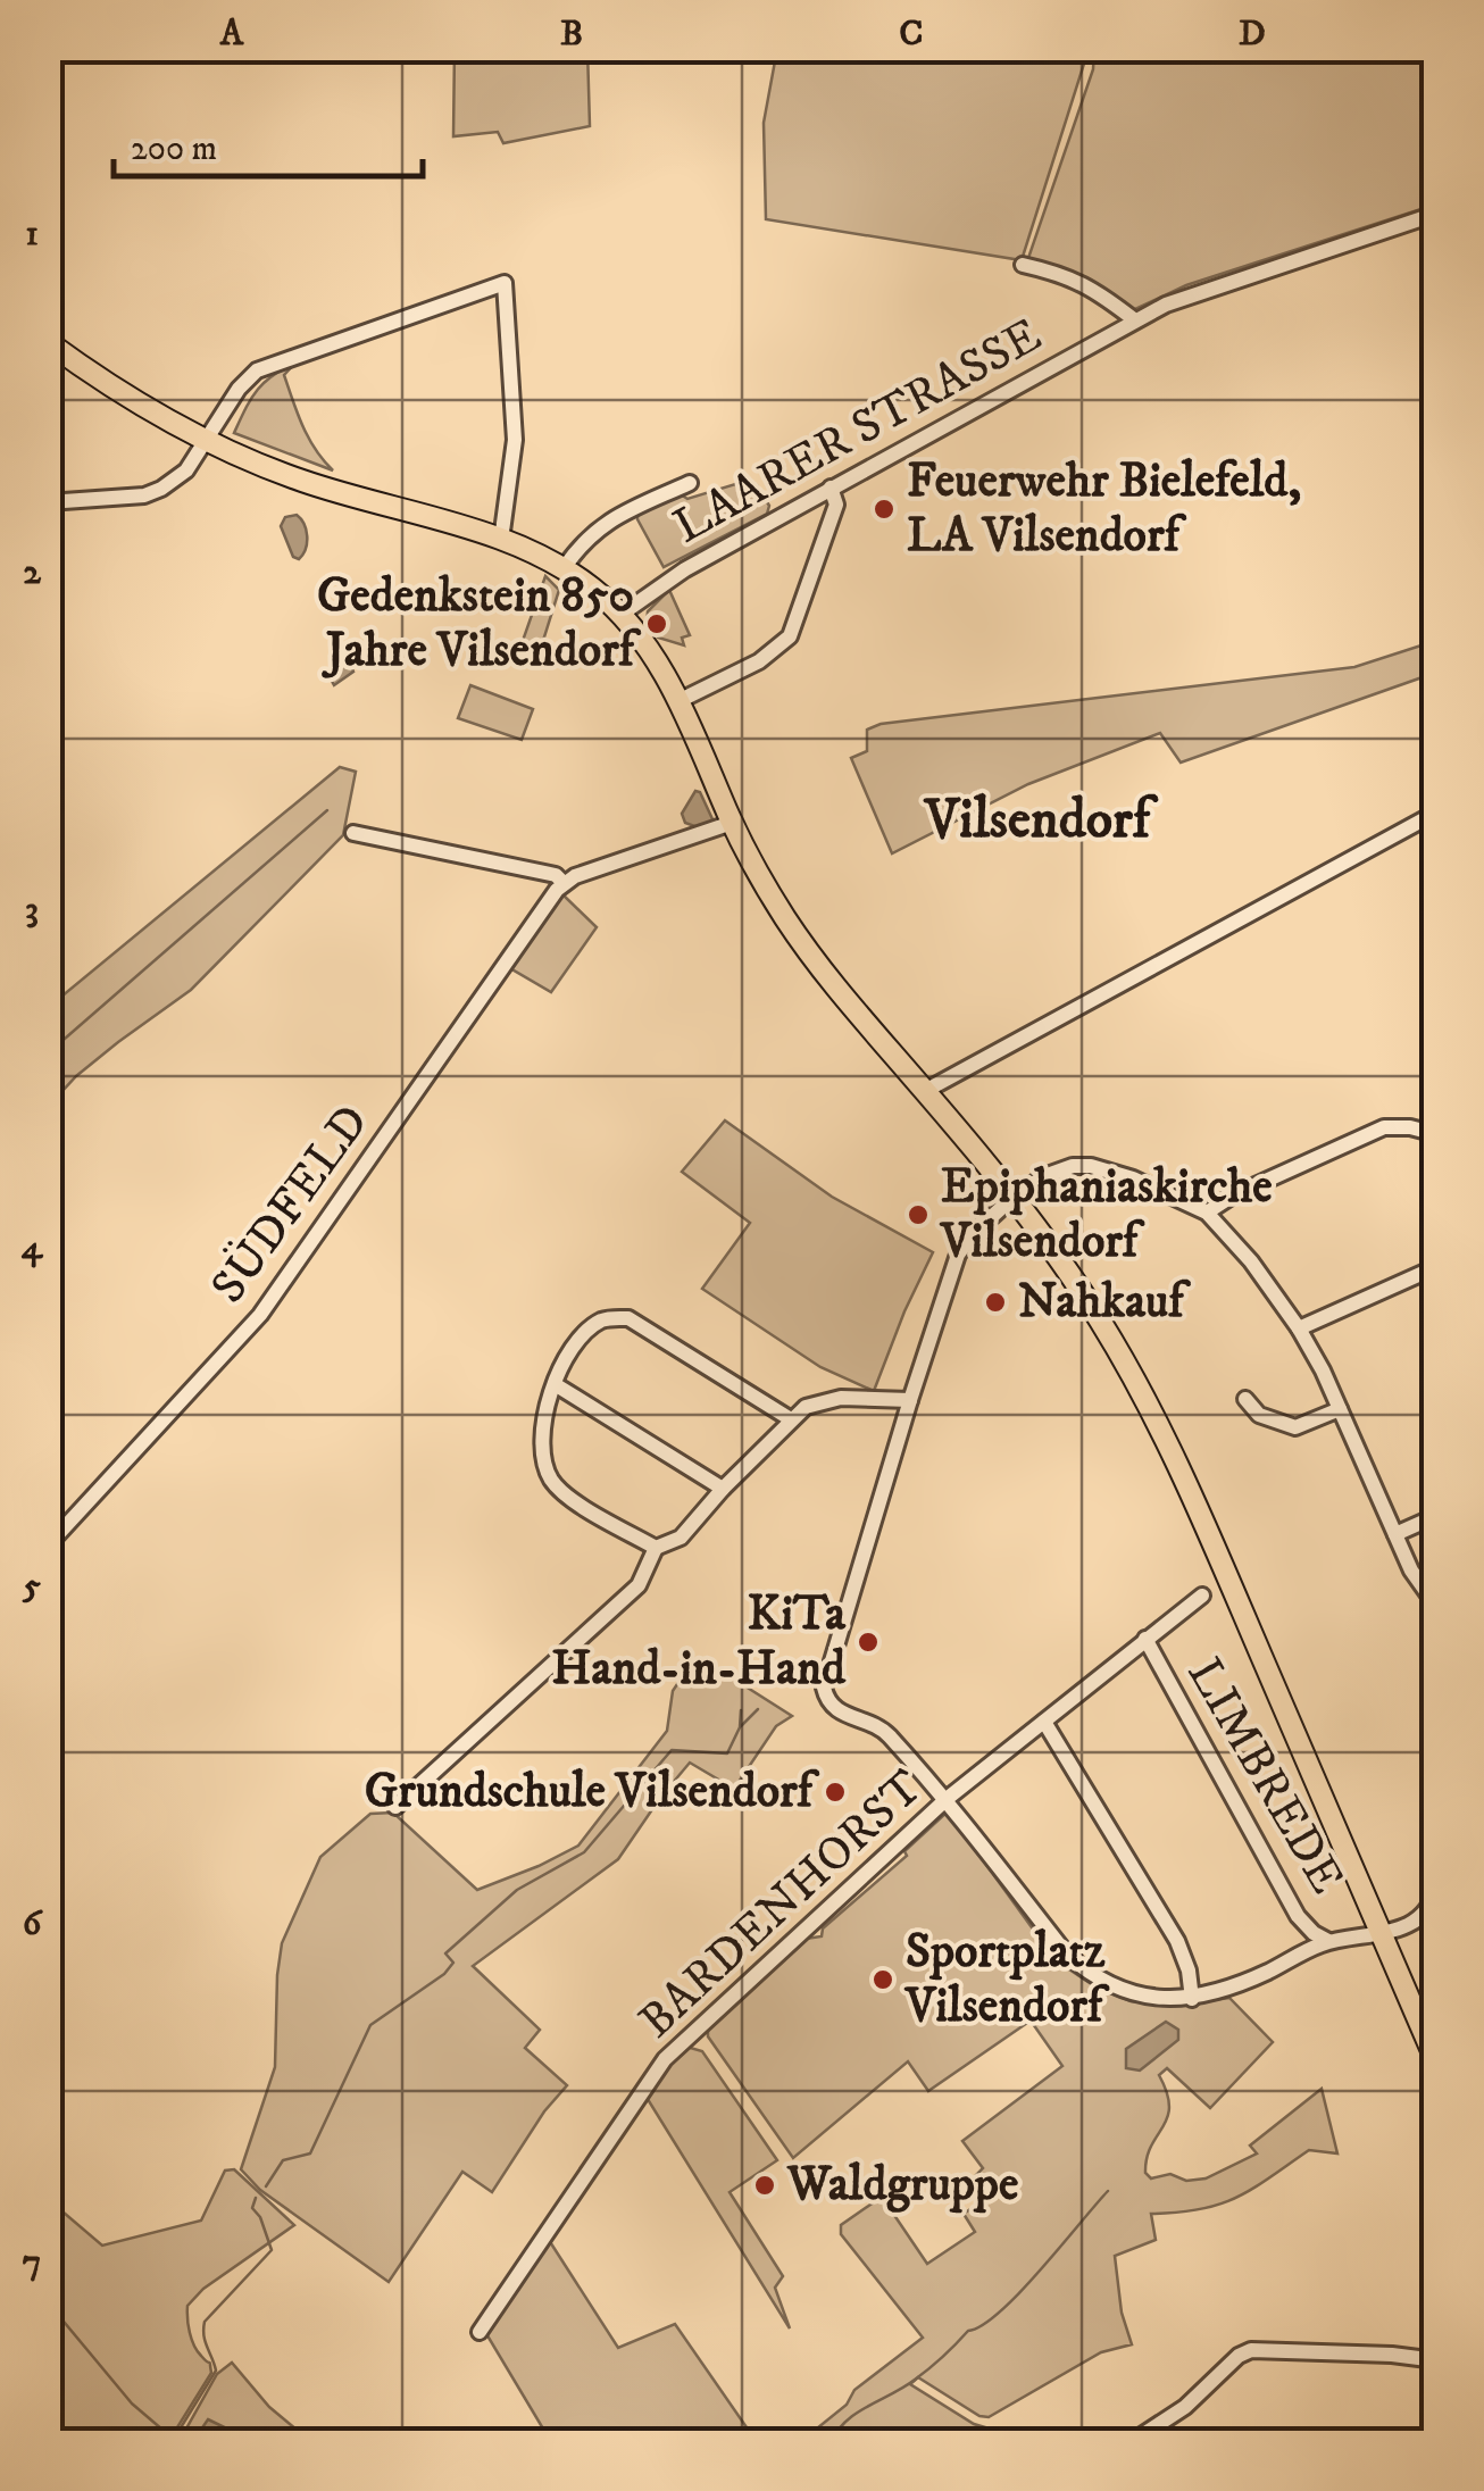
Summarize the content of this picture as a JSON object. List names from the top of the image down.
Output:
{
  "streets": {
    "street": [
      "LAARER STRASSE",
      "SÜDFELD",
      "LIMBREDE",
      "BARDENHORST"
    ]
  },
  "crossings": [
    ["LIMBREDE", "BARDENHORST"]
  ],
  "districts": ["Vilsendorf"],
  "places": [
    "Feuerwehr Bielefeld, LA Vilsendorf",
    "Gedenkstein 850 Jahre Vilsendorf",
    "Epiphaniaskirche Vilsendorf",
    "Nahkauf",
    "KiTa Hand-in-Hand",
    "Grundschule Vilsendorf",
    "Sportplatz Vilsendorf",
    "Waldgruppe"
  ],
  "scale_bar": "200 m",
  "grid": {
    "columns": [
      "A",
      "B",
      "C",
      "D"
    ],
    "rows": [
      "1",
      "2",
      "3",
      "4",
      "5",
      "6",
      "7"
    ]
  }
}
